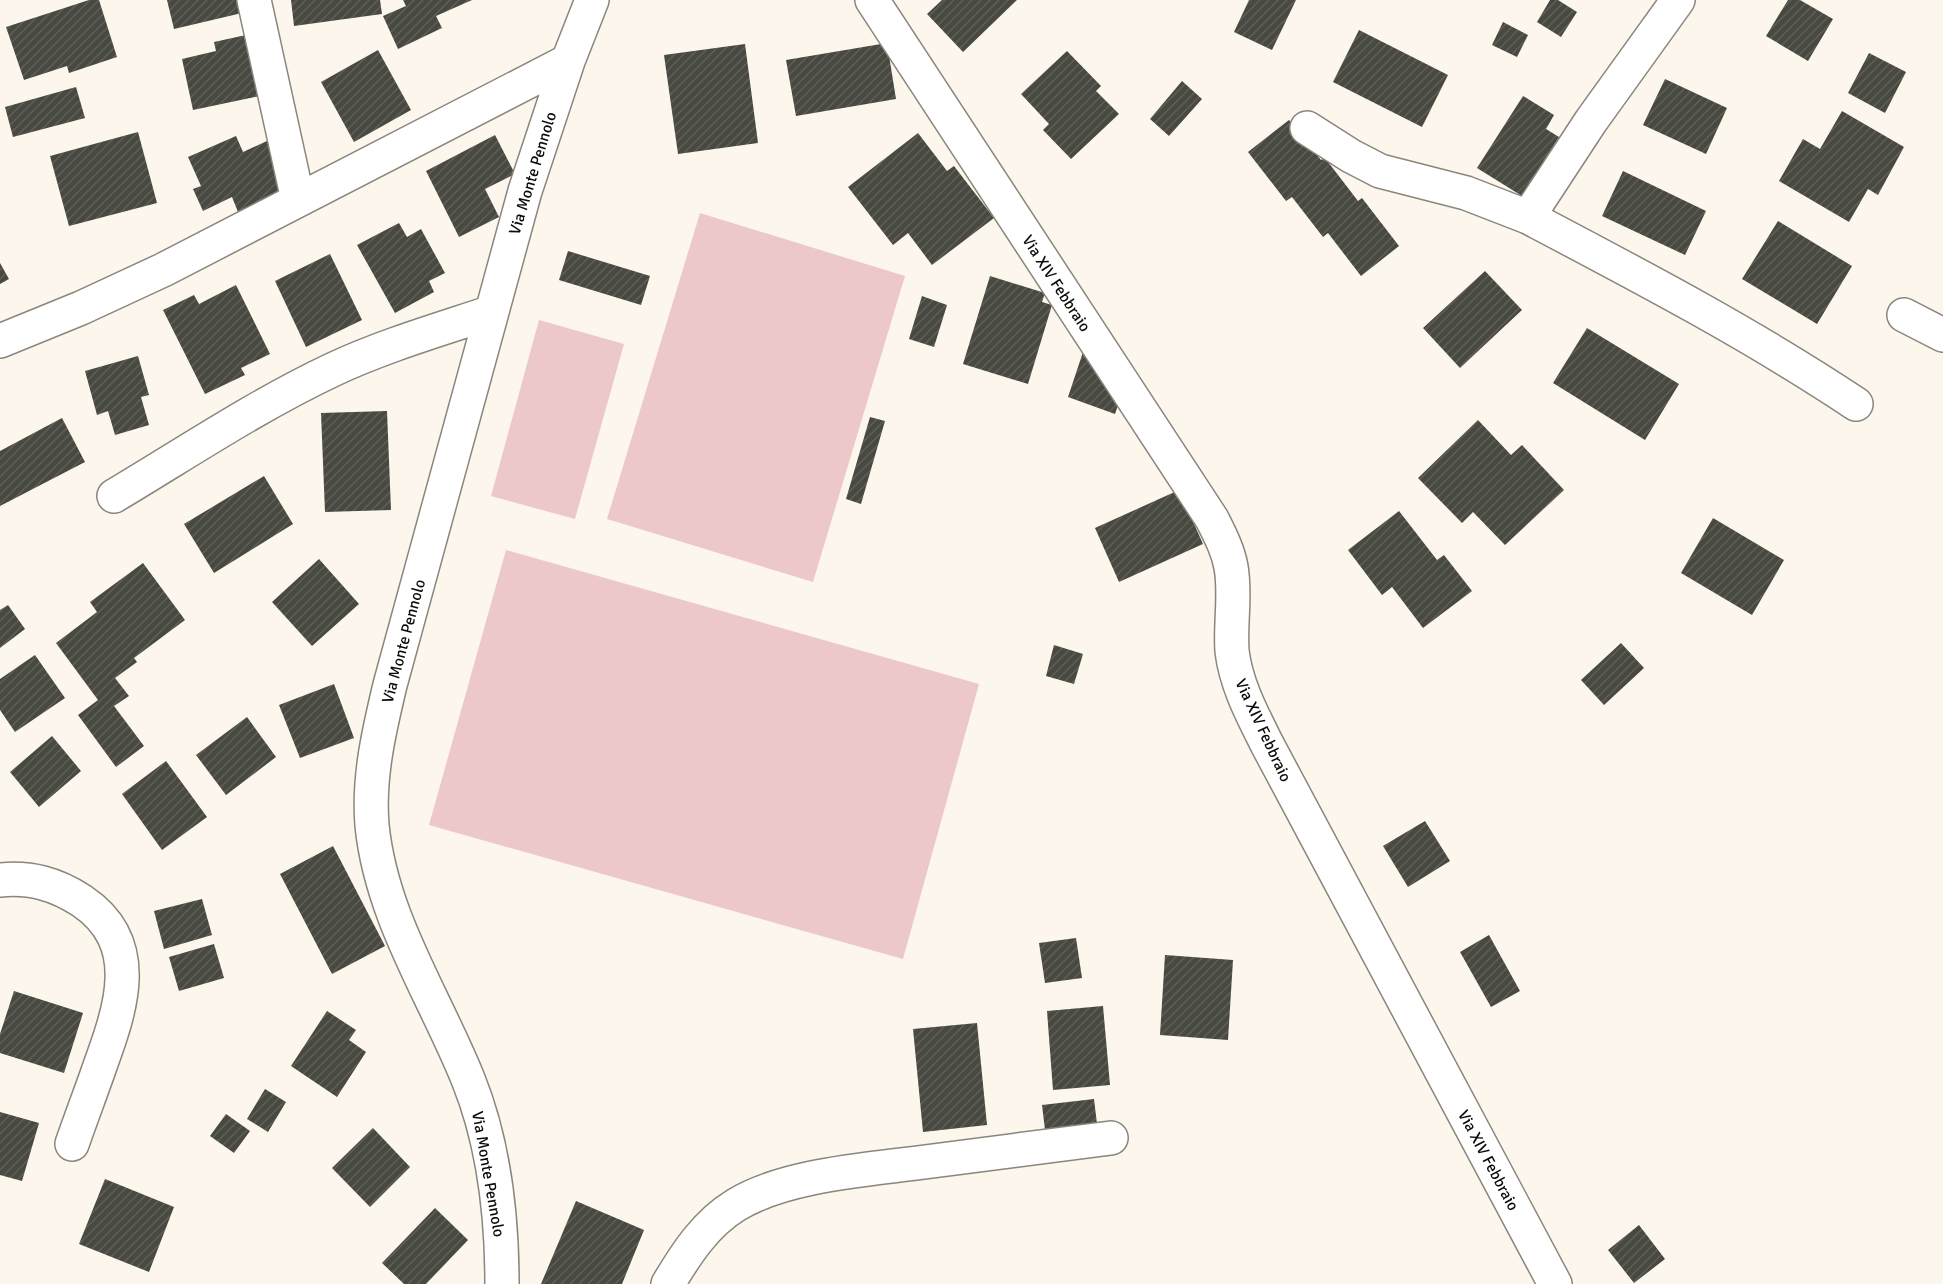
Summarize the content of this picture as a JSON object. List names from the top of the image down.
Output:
{
  "streets": {
    "street": ["Via Monte Pennolo", "Via XIV Febbraio"]
  }
}
